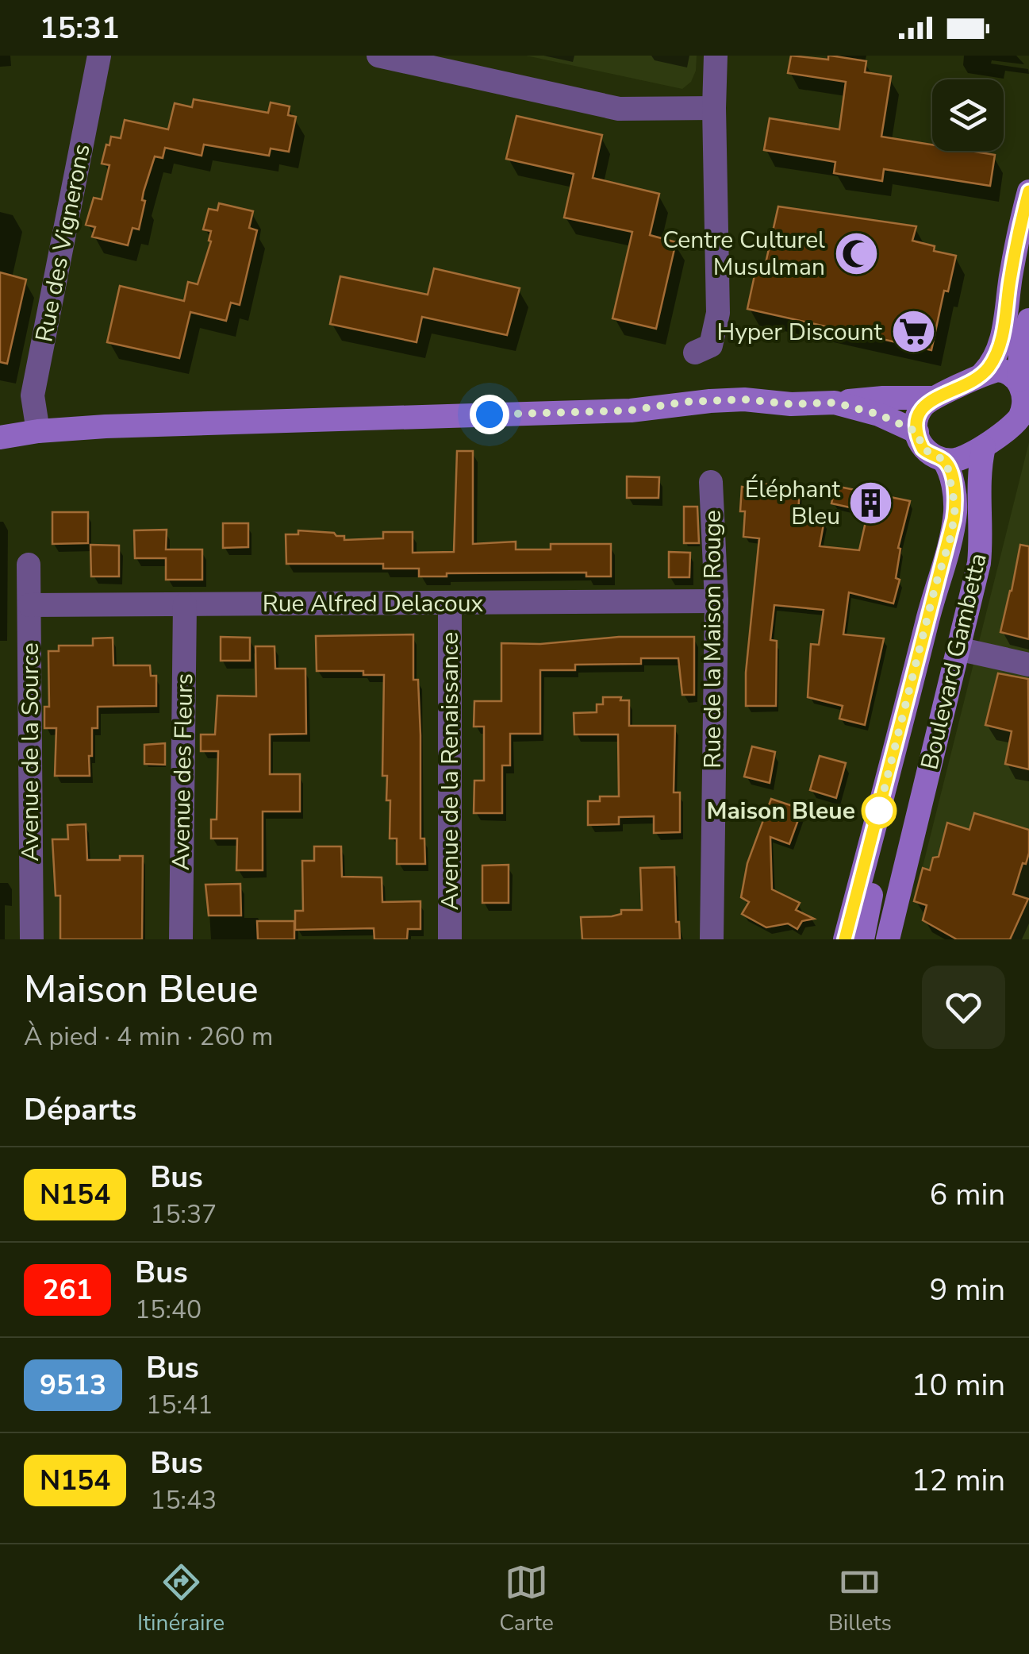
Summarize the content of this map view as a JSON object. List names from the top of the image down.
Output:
{
  "streets": {
    "main road": ["Boulevard Gambetta"],
    "street": [
      "Rue des Vignerons",
      "Rue Alfred Delacoux",
      "Rue de la Maison Rouge",
      "Avenue de la Source",
      "Avenue de la Renaissance",
      "Avenue des Fleurs"
    ]
  },
  "crossings": [
    ["Rue Alfred Delacoux", "Rue de la Maison Rouge"],
    ["Rue Alfred Delacoux", "Avenue de la Source"],
    ["Rue Alfred Delacoux", "Avenue de la Renaissance"],
    ["Rue Alfred Delacoux", "Avenue des Fleurs"]
  ],
  "places": {
    "mosque": ["Centre Culturel Musulman"],
    "supermarket": ["Hyper Discount"],
    "building": ["Éléphant Bleu"],
    "other": ["Maison Bleue"]
  },
  "lines": ["bus line N154"],
  "page": {
    "status": "15:31",
    "heading": [
      ["Maison Bleue", "À pied · 4 min · 260 m"],
      "Départs"
    ],
    "list": [
      {
        "mark": "N154",
        "name": "Bus",
        "note": "15:37",
        "value": "6 min"
      },
      {
        "mark": "261",
        "name": "Bus",
        "note": "15:40",
        "value": "9 min"
      },
      {
        "mark": "9513",
        "name": "Bus",
        "note": "15:41",
        "value": "10 min"
      },
      {
        "mark": "N154",
        "name": "Bus",
        "note": "15:43",
        "value": "12 min"
      }
    ],
    "tabs": ["Itinéraire", "Carte", "Billets"]
  }
}
